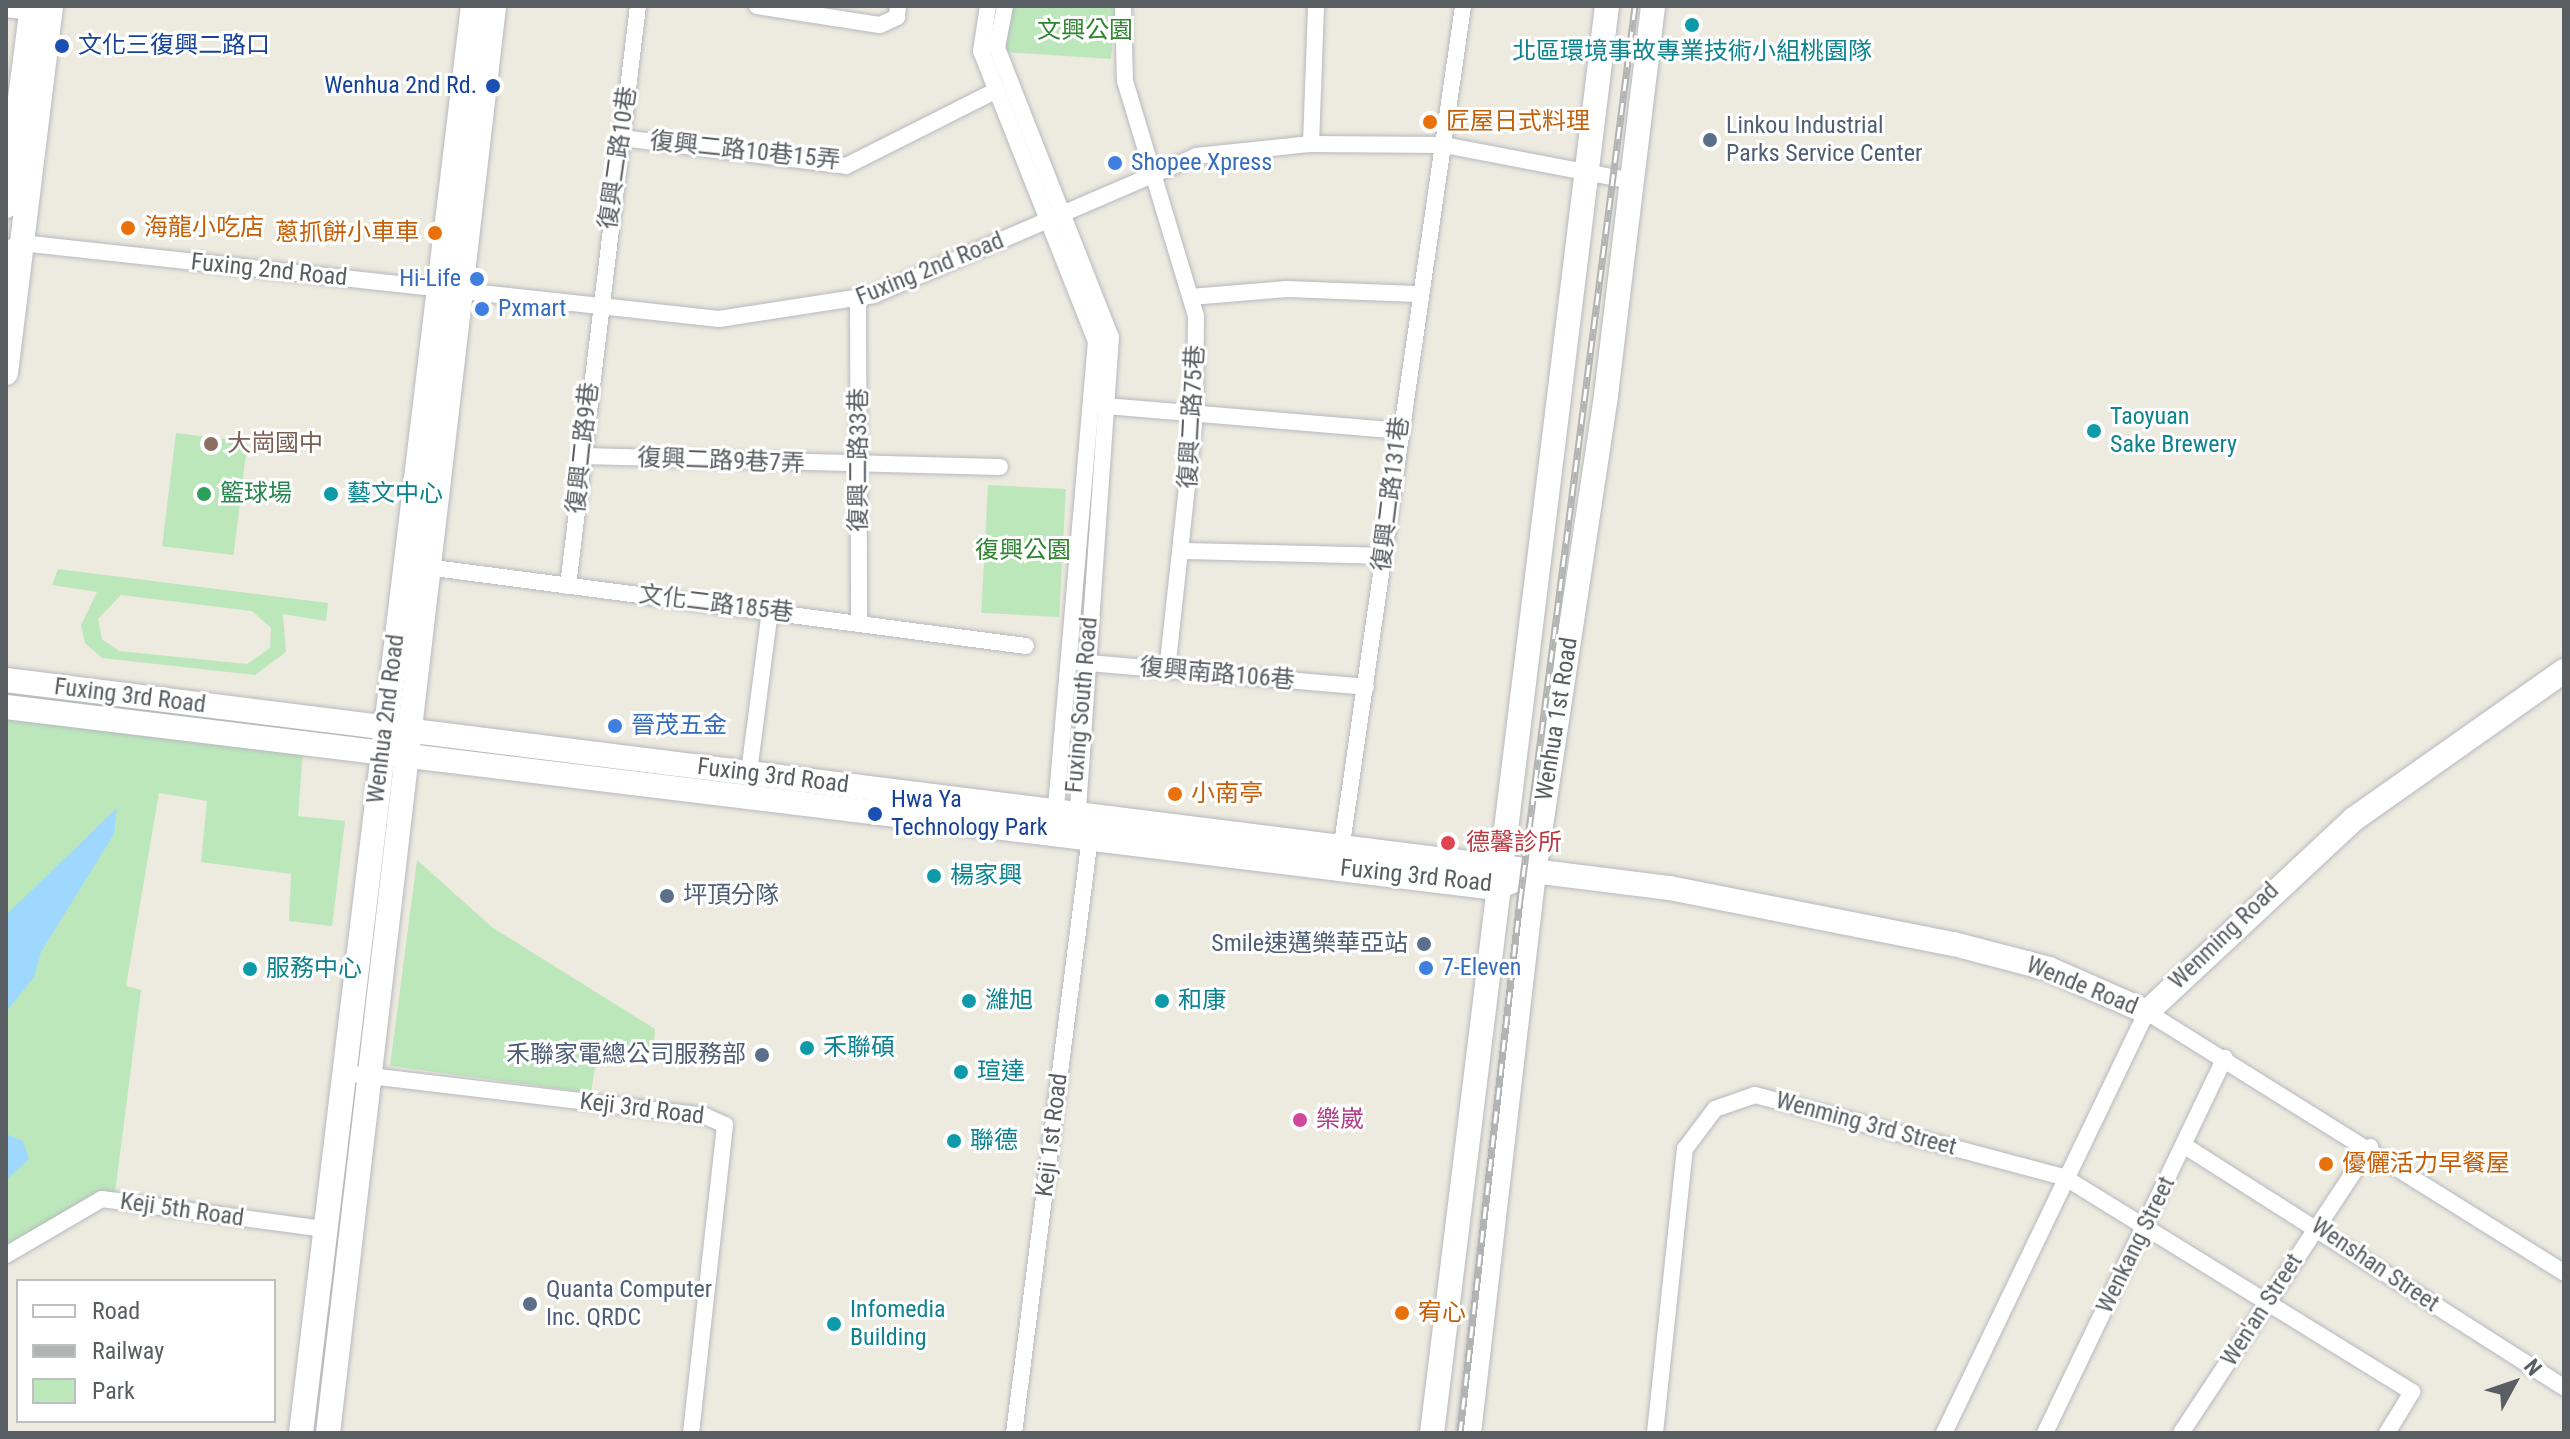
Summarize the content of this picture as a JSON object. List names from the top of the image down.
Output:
{
  "streets": {
    "street": [
      "復興二路10巷15弄",
      "復興二路10巷",
      "Fuxing 2nd Road",
      "復興二路75巷",
      "復興二路9巷",
      "復興二路33巷",
      "復興二路9巷7弄",
      "復興二路131巷",
      "文化二路185巷",
      "復興南路106巷",
      "Fuxing 3rd Road",
      "Fuxing South Road",
      "Wenhua 2nd Road",
      "Wenhua 1st Road",
      "Wenming Road",
      "Wende Road",
      "Keji 3rd Road",
      "Wenming 3rd Street",
      "Keji 1st Road",
      "Keji 5th Road",
      "Wenkang Street",
      "Wenshan Street",
      "Wen'an Street"
    ]
  },
  "crossings": [
    ["復興二路10巷15弄", "復興二路10巷"],
    ["復興二路10巷15弄", "Fuxing South Road"],
    ["復興二路10巷", "Fuxing 2nd Road"],
    ["復興二路10巷", "復興二路9巷"],
    ["Fuxing 2nd Road", "復興二路75巷"],
    ["Fuxing 2nd Road", "復興二路9巷"],
    ["Fuxing 2nd Road", "復興二路33巷"],
    ["Fuxing 2nd Road", "復興二路131巷"],
    ["Fuxing 2nd Road", "Fuxing South Road"],
    ["Fuxing 2nd Road", "Wenhua 2nd Road"],
    ["Fuxing 2nd Road", "Wenhua 1st Road"],
    ["復興二路75巷", "復興南路106巷"],
    ["復興二路9巷", "復興二路9巷7弄"],
    ["復興二路9巷", "文化二路185巷"],
    ["復興二路33巷", "復興二路9巷7弄"],
    ["復興二路33巷", "文化二路185巷"],
    ["復興二路131巷", "復興南路106巷"],
    ["復興二路131巷", "Fuxing 3rd Road"],
    ["文化二路185巷", "Wenhua 2nd Road"],
    ["復興南路106巷", "Fuxing South Road"],
    ["Fuxing 3rd Road", "Fuxing South Road"],
    ["Fuxing 3rd Road", "Wenhua 2nd Road"],
    ["Fuxing 3rd Road", "Wenhua 1st Road"],
    ["Fuxing 3rd Road", "Wende Road"],
    ["Fuxing 3rd Road", "Keji 1st Road"],
    ["Fuxing South Road", "Keji 1st Road"],
    ["Wenhua 2nd Road", "Keji 3rd Road"],
    ["Wenhua 2nd Road", "Keji 5th Road"],
    ["Wenhua 1st Road", "Wende Road"],
    ["Wenming Road", "Wende Road"],
    ["Wenming Road", "Wenming 3rd Street"],
    ["Wende Road", "Wenkang Street"],
    ["Wende Road", "Wen'an Street"],
    ["Wenkang Street", "Wenshan Street"],
    ["Wenshan Street", "Wen'an Street"]
  ],
  "parks": ["文興公園", "復興公園"],
  "places": [
    "北區環境事故專業技術小組桃園隊",
    "文化三復興二路口",
    "Wenhua 2nd Rd.",
    "匠屋日式料理",
    "Linkou Industrial Parks Service Center",
    "Shopee Xpress",
    "海龍小吃店",
    "蔥抓餅小車車",
    "Hi-Life",
    "Pxmart",
    "Taoyuan Sake Brewery",
    "大崗國中",
    "籃球場",
    "藝文中心",
    "晉茂五金",
    "小南亭",
    "Hwa Ya Technology Park",
    "德馨診所",
    "楊家興",
    "坪頂分隊",
    "Smile速邁樂華亞站",
    "7-Eleven",
    "服務中心",
    "濰旭",
    "和康",
    "禾聯碩",
    "禾聯家電總公司服務部",
    "瑄達",
    "樂崴",
    "聯德",
    "優儷活力早餐屋",
    "Quanta Computer Inc. QRDC",
    "宥心",
    "Infomedia Building"
  ],
  "legend": ["Road", "Railway", "Park"],
  "north": "top right"
}
